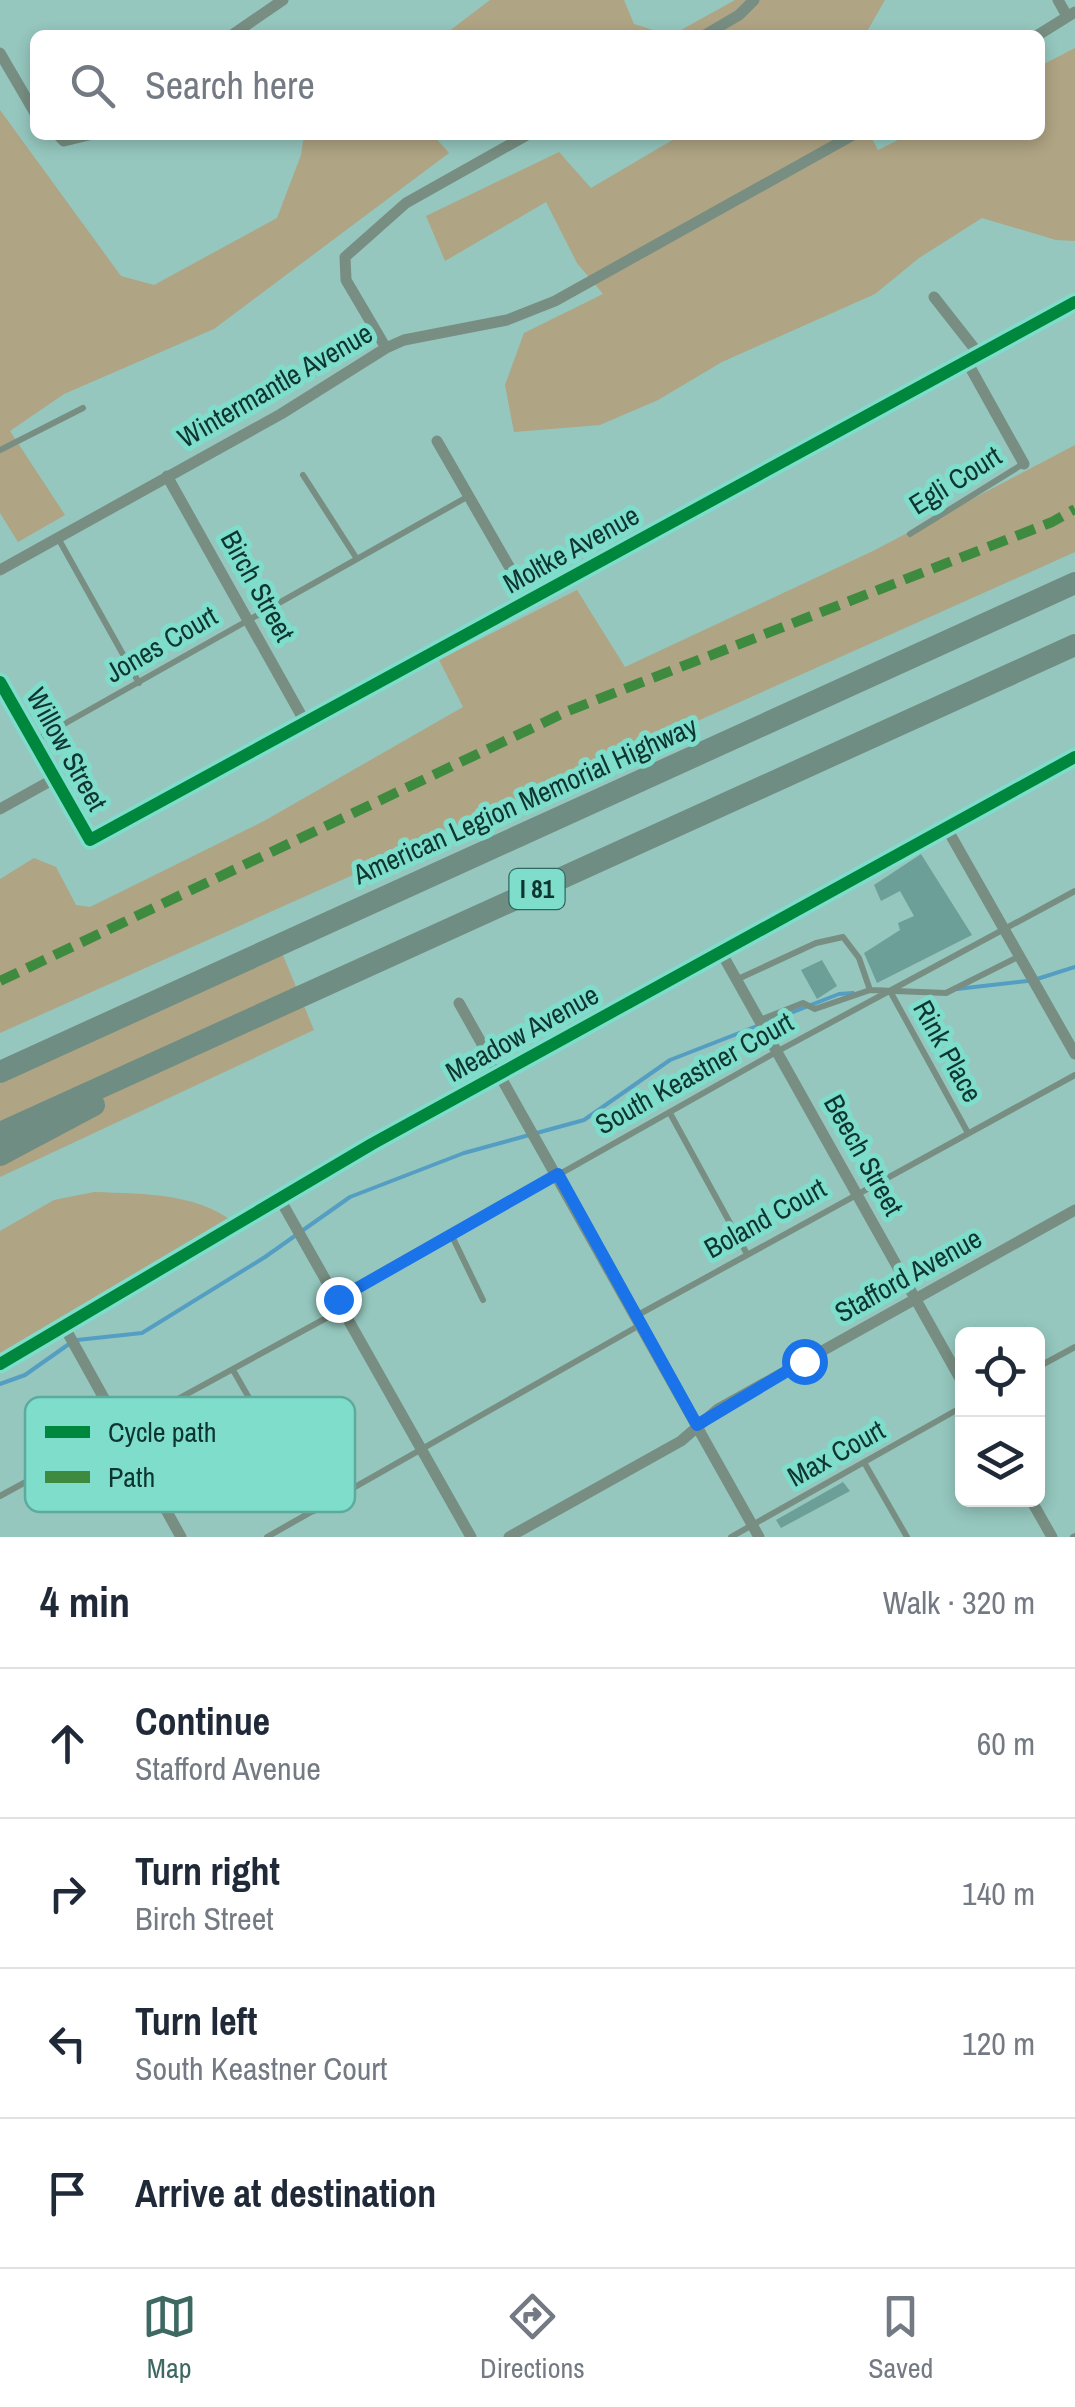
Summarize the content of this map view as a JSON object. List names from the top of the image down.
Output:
{
  "streets": {
    "highway": ["American Legion Memorial Highway", "I 81"],
    "street": [
      "Wintermantle Avenue",
      "Moltke Avenue",
      "Birch Street",
      "Willow Street",
      "Meadow Avenue",
      "Beech Street",
      "Stafford Avenue"
    ],
    "lane": [
      "Egli Court",
      "Jones Court",
      "Rink Place",
      "South Keastner Court",
      "Boland Court",
      "Max Court"
    ]
  },
  "crossings": [
    ["Wintermantle Avenue", "Birch Street"],
    ["Moltke Avenue", "Birch Street"],
    ["Moltke Avenue", "Willow Street"],
    ["Birch Street", "Jones Court"],
    ["Jones Court", "Willow Street"],
    ["Meadow Avenue", "Beech Street"],
    ["Rink Place", "South Keastner Court"],
    ["Rink Place", "Boland Court"],
    ["South Keastner Court", "Beech Street"],
    ["Beech Street", "Boland Court"],
    ["Beech Street", "Stafford Avenue"]
  ],
  "legend": ["Cycle path", "Path"],
  "page": {
    "search": "Search here",
    "heading": ["4 min", "Walk · 320 m"],
    "list": [
      ["Continue", "Stafford Avenue", "60 m"],
      ["Turn right", "Birch Street", "140 m"],
      ["Turn left", "South Keastner Court", "120 m"],
      "Arrive at destination"
    ],
    "nav": ["Map", "Directions", "Saved"]
  }
}
